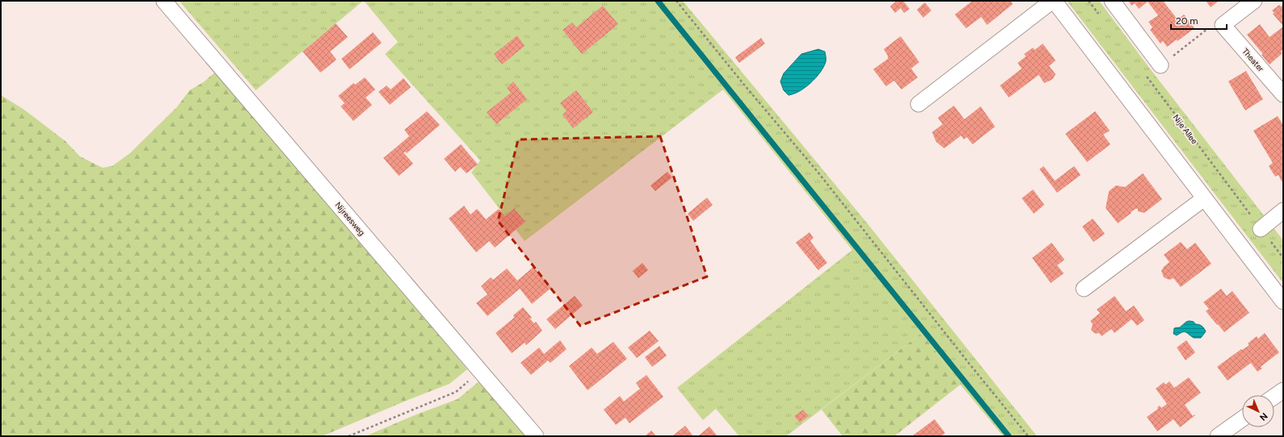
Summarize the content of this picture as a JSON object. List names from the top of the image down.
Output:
{
  "streets": {
    "street": ["Theater", "Nijreesweg"],
    "path": ["Nije Allee"]
  },
  "scale_bar": "20 m",
  "north": "bottom right"
}
